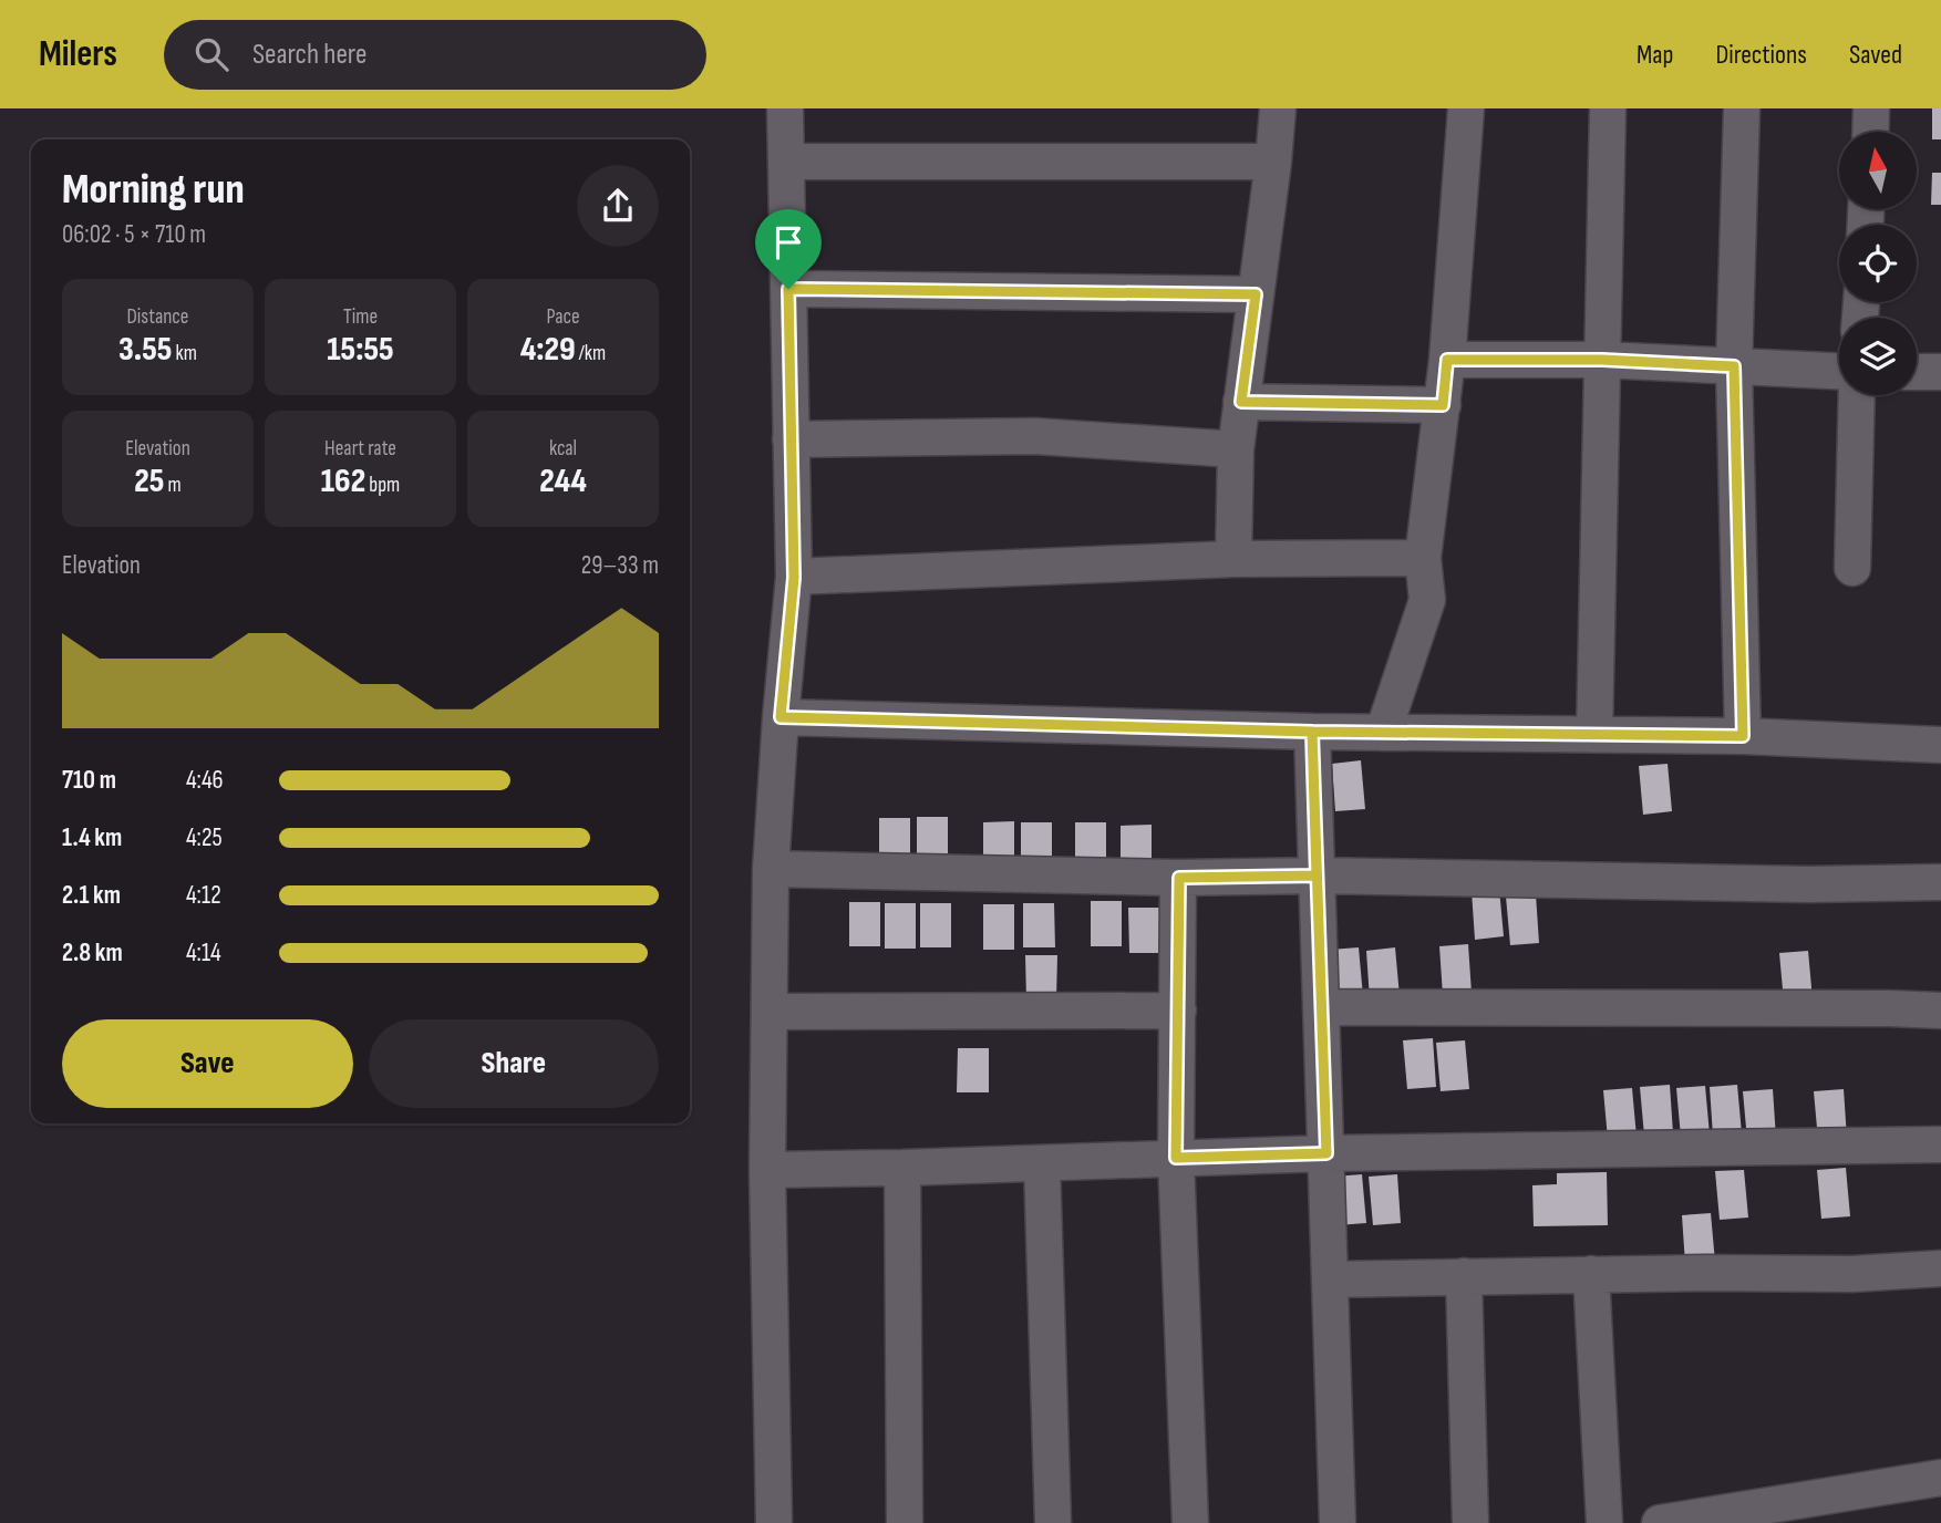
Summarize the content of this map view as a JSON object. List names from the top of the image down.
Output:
{
  "north": "top",
  "page": {
    "header": "Milers",
    "search": "Search here",
    "nav": ["Map", "Directions", "Saved"],
    "heading": ["Morning run", "06:02 · 5 × 710 m"],
    "stats": [
      ["Distance", "3.55 km"],
      ["Time", "15:55"],
      ["Pace", "4:29 /km"],
      ["Elevation", "25 m"],
      ["Heart rate", "162 bpm"],
      ["kcal", "244"]
    ],
    "chart": ["Elevation", "29–33 m"],
    "list": [
      {
        "name": "710 m",
        "note": "4:46"
      },
      {
        "name": "1.4 km",
        "note": "4:25"
      },
      {
        "name": "2.1 km",
        "note": "4:12"
      },
      {
        "name": "2.8 km",
        "note": "4:14"
      }
    ],
    "buttons": ["Save", "Share"]
  }
}
